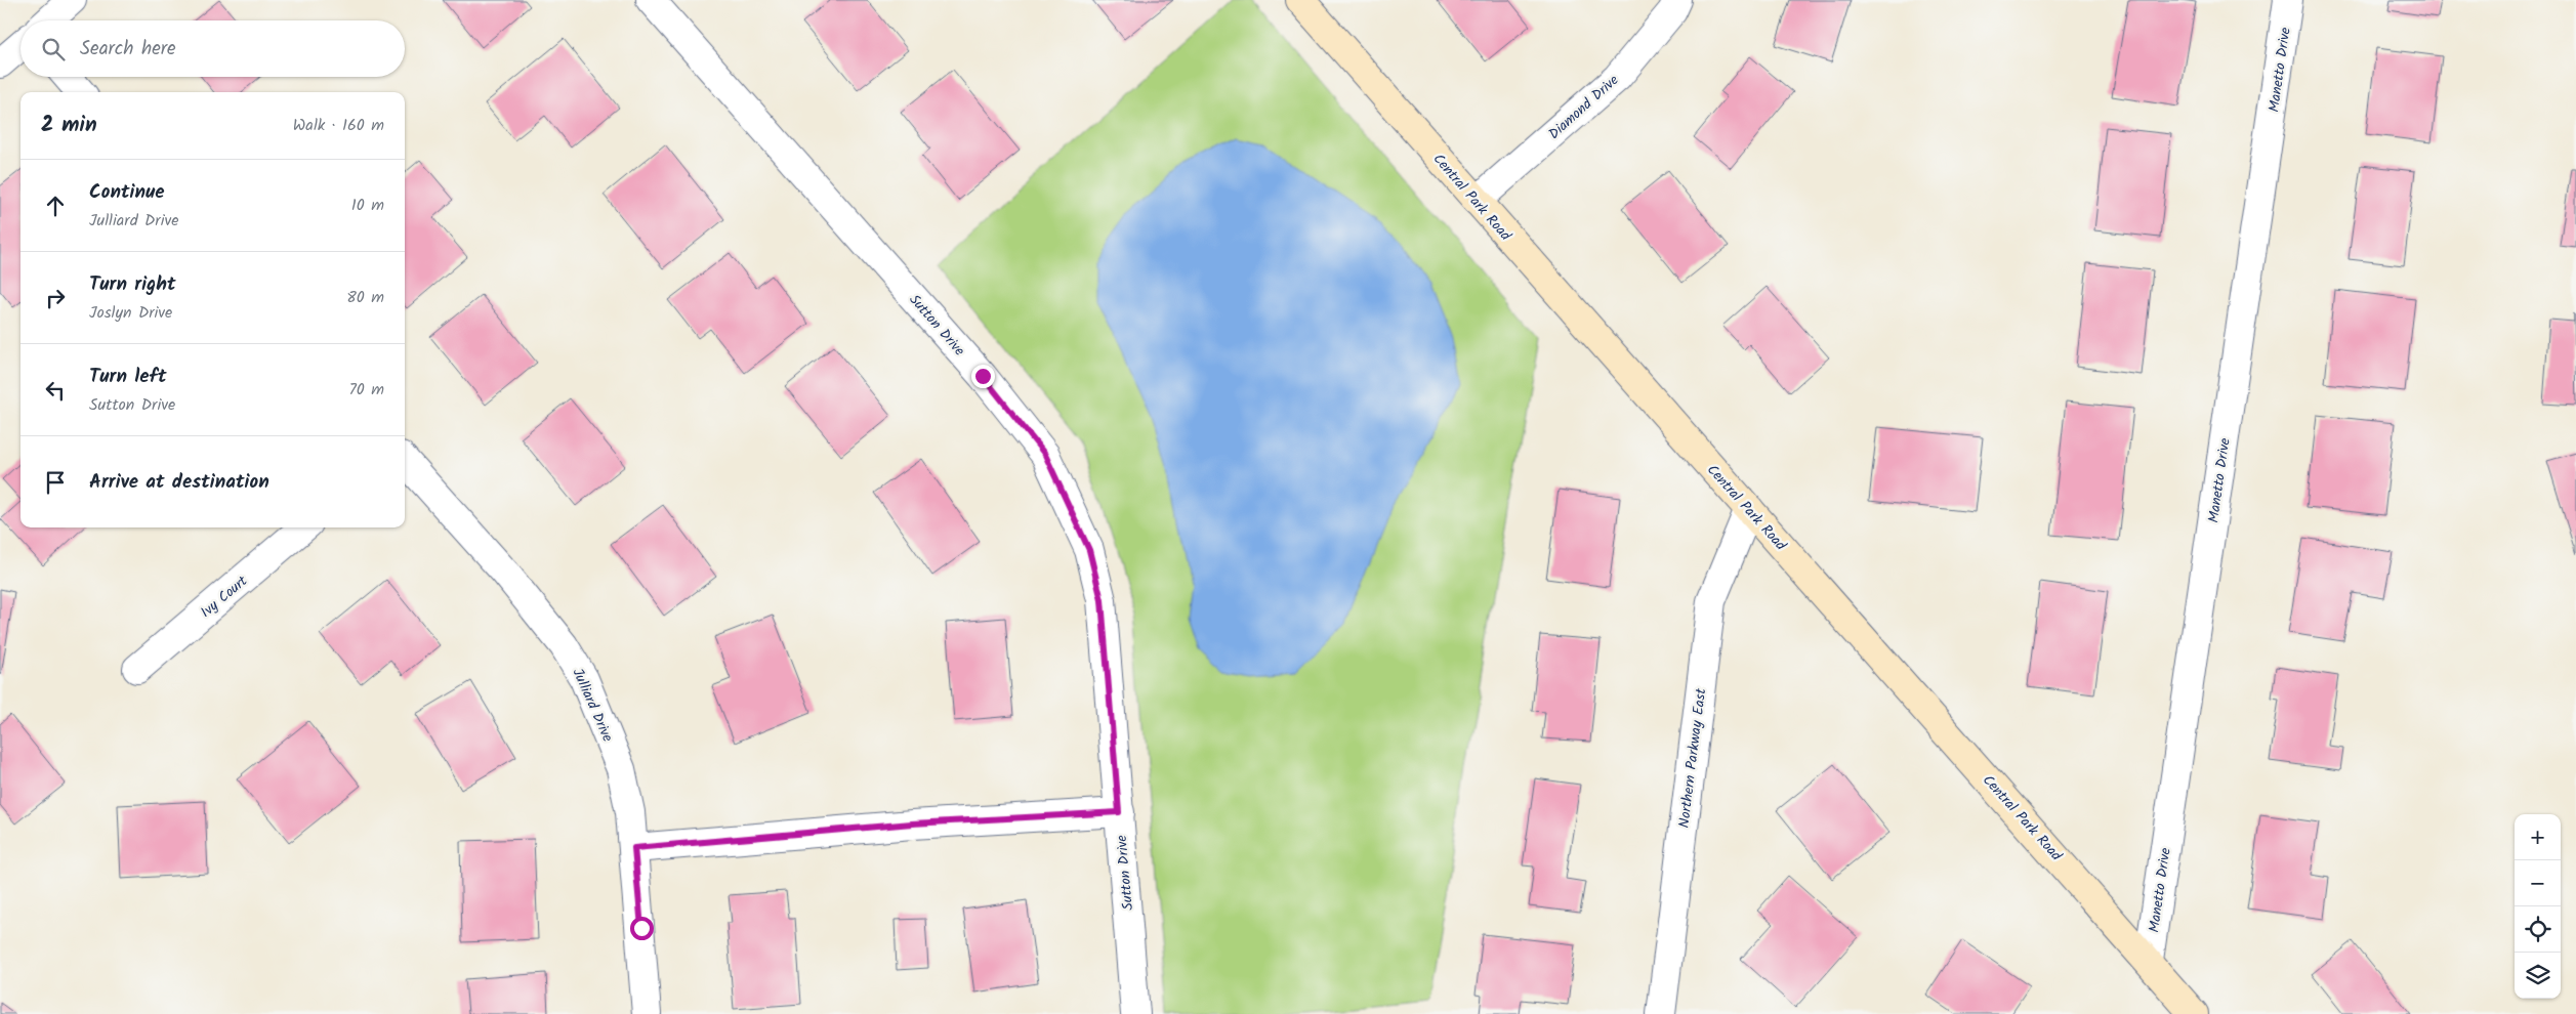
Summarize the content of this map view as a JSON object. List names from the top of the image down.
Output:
{
  "streets": {
    "street": [
      "Manetto Drive",
      "Diamond Drive",
      "Central Park Road",
      "Sutton Drive",
      "Ivy Court",
      "Julliard Drive",
      "Northern Parkway East"
    ]
  },
  "crossings": [
    ["Manetto Drive", "Central Park Road"],
    ["Diamond Drive", "Central Park Road"],
    ["Central Park Road", "Northern Parkway East"]
  ],
  "page": {
    "search": "Search here",
    "heading": ["2 min", "Walk · 160 m"],
    "list": [
      ["Continue", "Julliard Drive", "10 m"],
      ["Turn right", "Joslyn Drive", "80 m"],
      ["Turn left", "Sutton Drive", "70 m"],
      "Arrive at destination"
    ],
    "map_buttons": ["+", "−"]
  }
}
